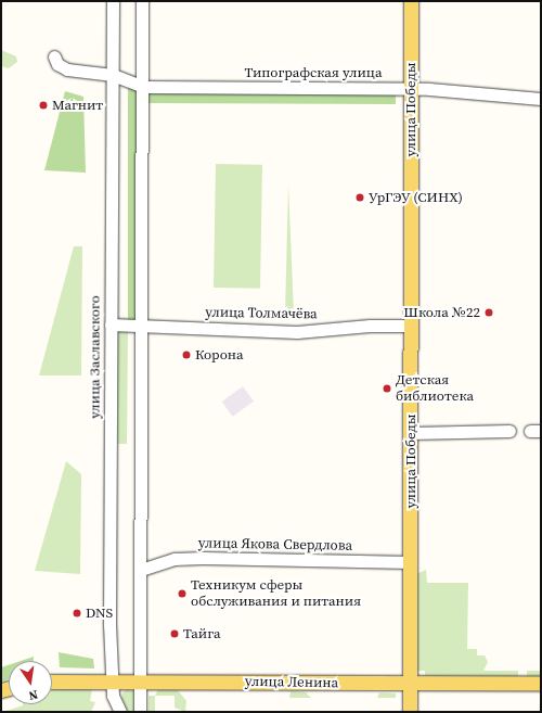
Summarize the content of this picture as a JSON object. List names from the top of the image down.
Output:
{
  "streets": {
    "main road": ["улица Победы", "улица Ленина"],
    "street": [
      "Типографская улица",
      "улица Толмачёва",
      "улица Заславского",
      "улица Якова Свердлова"
    ]
  },
  "crossings": [
    ["Типографская улица", "улица Победы"],
    ["Типографская улица", "улица Заславского"],
    ["улица Победы", "улица Толмачёва"],
    ["улица Победы", "улица Якова Свердлова"],
    ["улица Победы", "улица Ленина"],
    ["улица Толмачёва", "улица Заславского"],
    ["улица Заславского", "улица Ленина"]
  ],
  "places": [
    "Магнит",
    "УрГЭУ (СИНХ)",
    "Школа №22",
    "Корона",
    "Детская библиотека",
    "Техникум сферы обслуживания и питания",
    "DNS",
    "Тайга"
  ],
  "north": "bottom"
}
